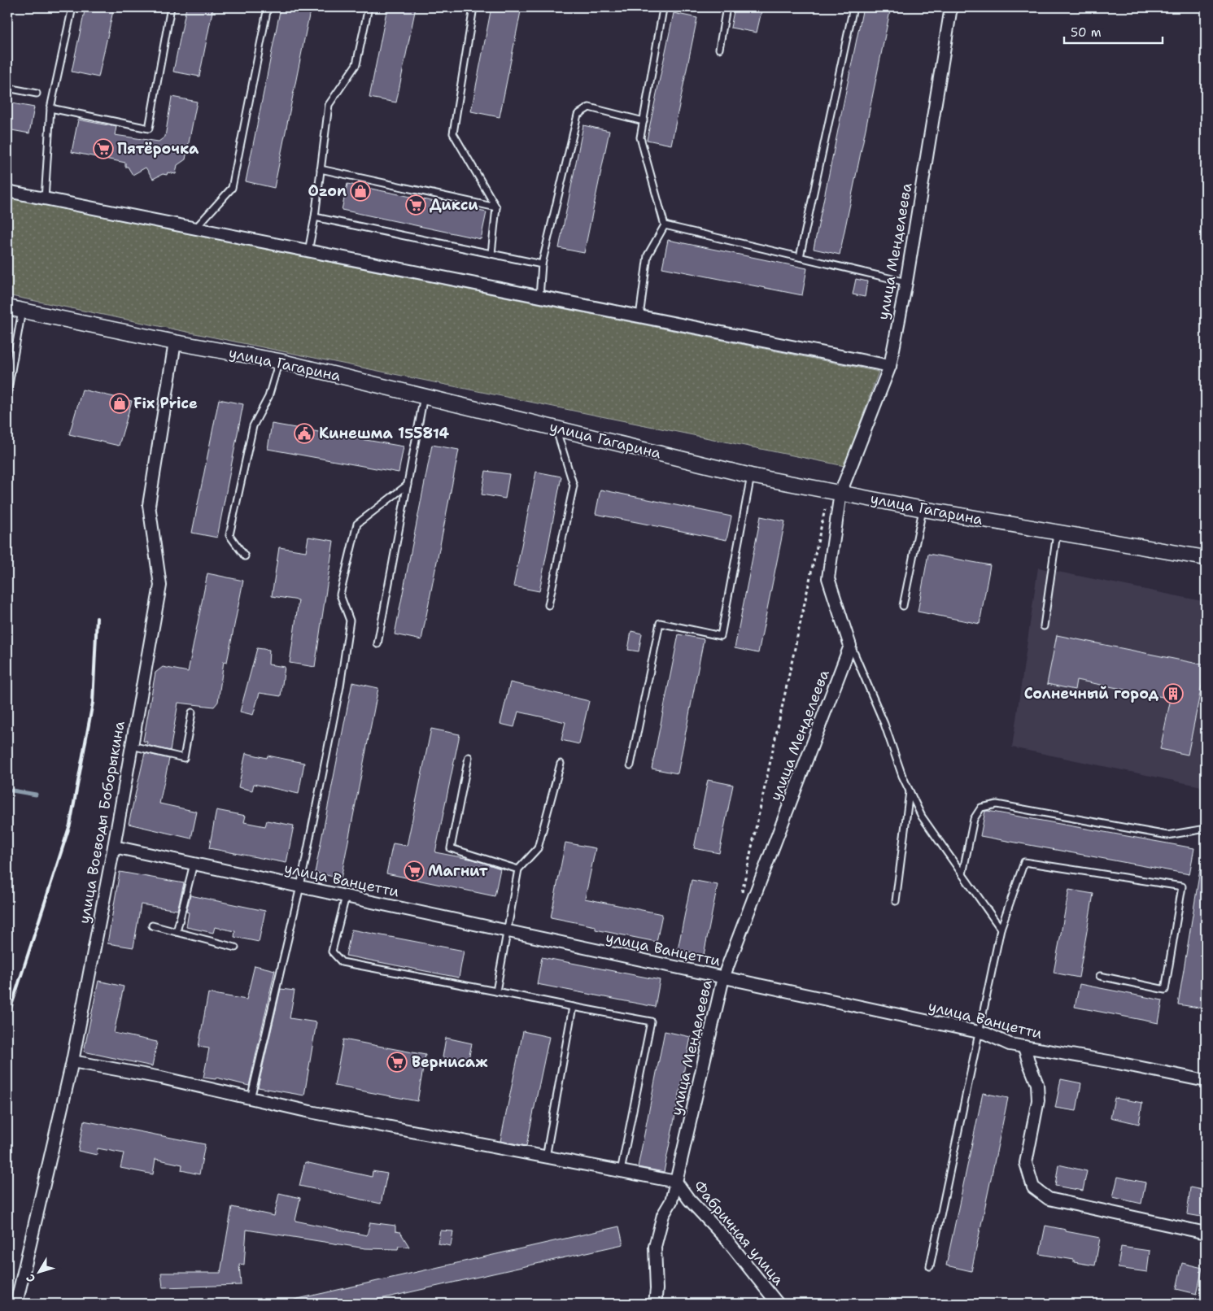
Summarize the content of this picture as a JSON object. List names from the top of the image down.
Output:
{
  "streets": {
    "street": [
      "улица Менделеева",
      "улица Гагарина",
      "улица Воеводы Боборыкина",
      "улица Ванцетти",
      "Фабричная улица"
    ]
  },
  "crossings": [
    ["улица Менделеева", "улица Гагарина"],
    ["улица Менделеева", "улица Ванцетти"],
    ["улица Менделеева", "Фабричная улица"],
    ["улица Гагарина", "улица Воеводы Боборыкина"],
    ["улица Воеводы Боборыкина", "улица Ванцетти"]
  ],
  "places": {
    "supermarket": [
      "Пятёрочка",
      "Дикси",
      "Магнит",
      "Вернисаж"
    ],
    "shop": ["Ozon", "Fix Price"],
    "public building": ["Кинешма 155814"],
    "building": ["Солнечный город"]
  },
  "scale_bar": "50 m",
  "north": "bottom left"
}
